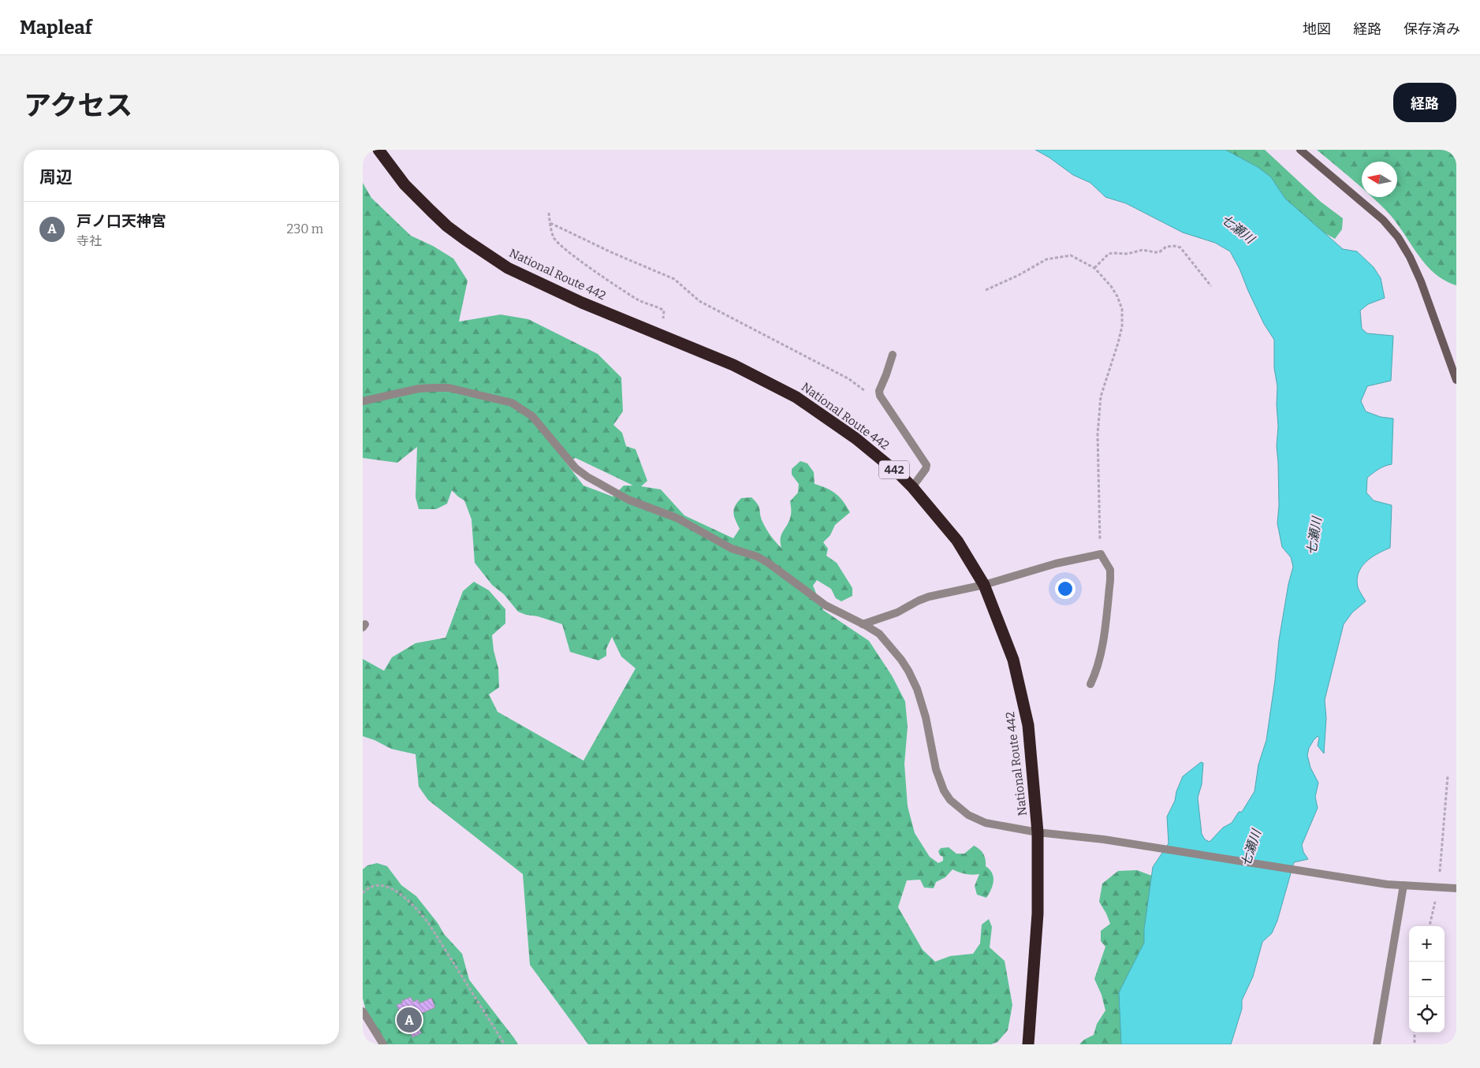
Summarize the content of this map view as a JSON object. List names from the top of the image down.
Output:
{
  "streets": {
    "highway": ["National Route 442", "442"]
  },
  "water": ["七瀬川"],
  "north": "left",
  "page": {
    "header": "Mapleaf",
    "nav": ["地図", "経路", "保存済み"],
    "title": "アクセス",
    "buttons": "経路",
    "heading": "周辺",
    "list": [
      {
        "mark": "A",
        "name": "戸ノ口天神宮",
        "note": "寺社",
        "value": "230 m"
      }
    ],
    "map_buttons": ["+", "−"],
    "pins": "A"
  }
}
